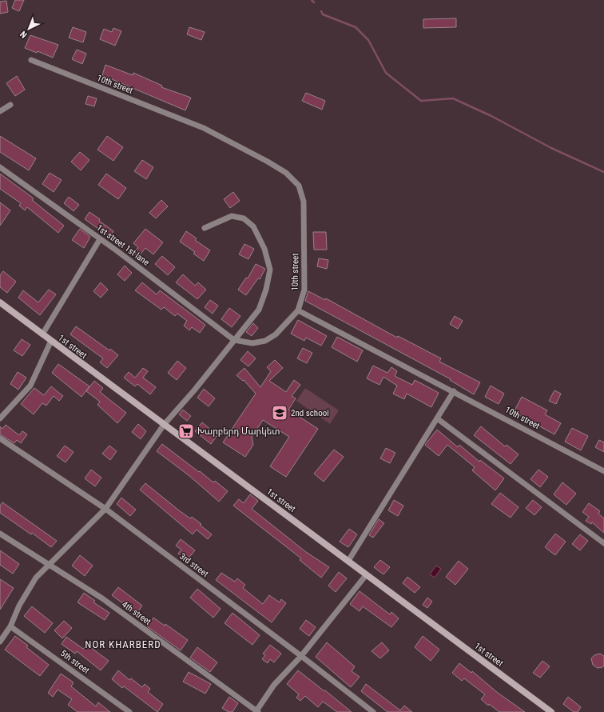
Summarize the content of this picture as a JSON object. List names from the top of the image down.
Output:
{
  "streets": {
    "main road": ["1st street"],
    "street": [
      "10th street",
      "1st street 1st lane",
      "3rd street",
      "4th street",
      "5th street"
    ]
  },
  "districts": ["NOR KHARBERD"],
  "places": {
    "school or university": ["2nd school"],
    "supermarket": ["Խարբերդ Մարկետ"]
  },
  "north": "bottom left"
}
